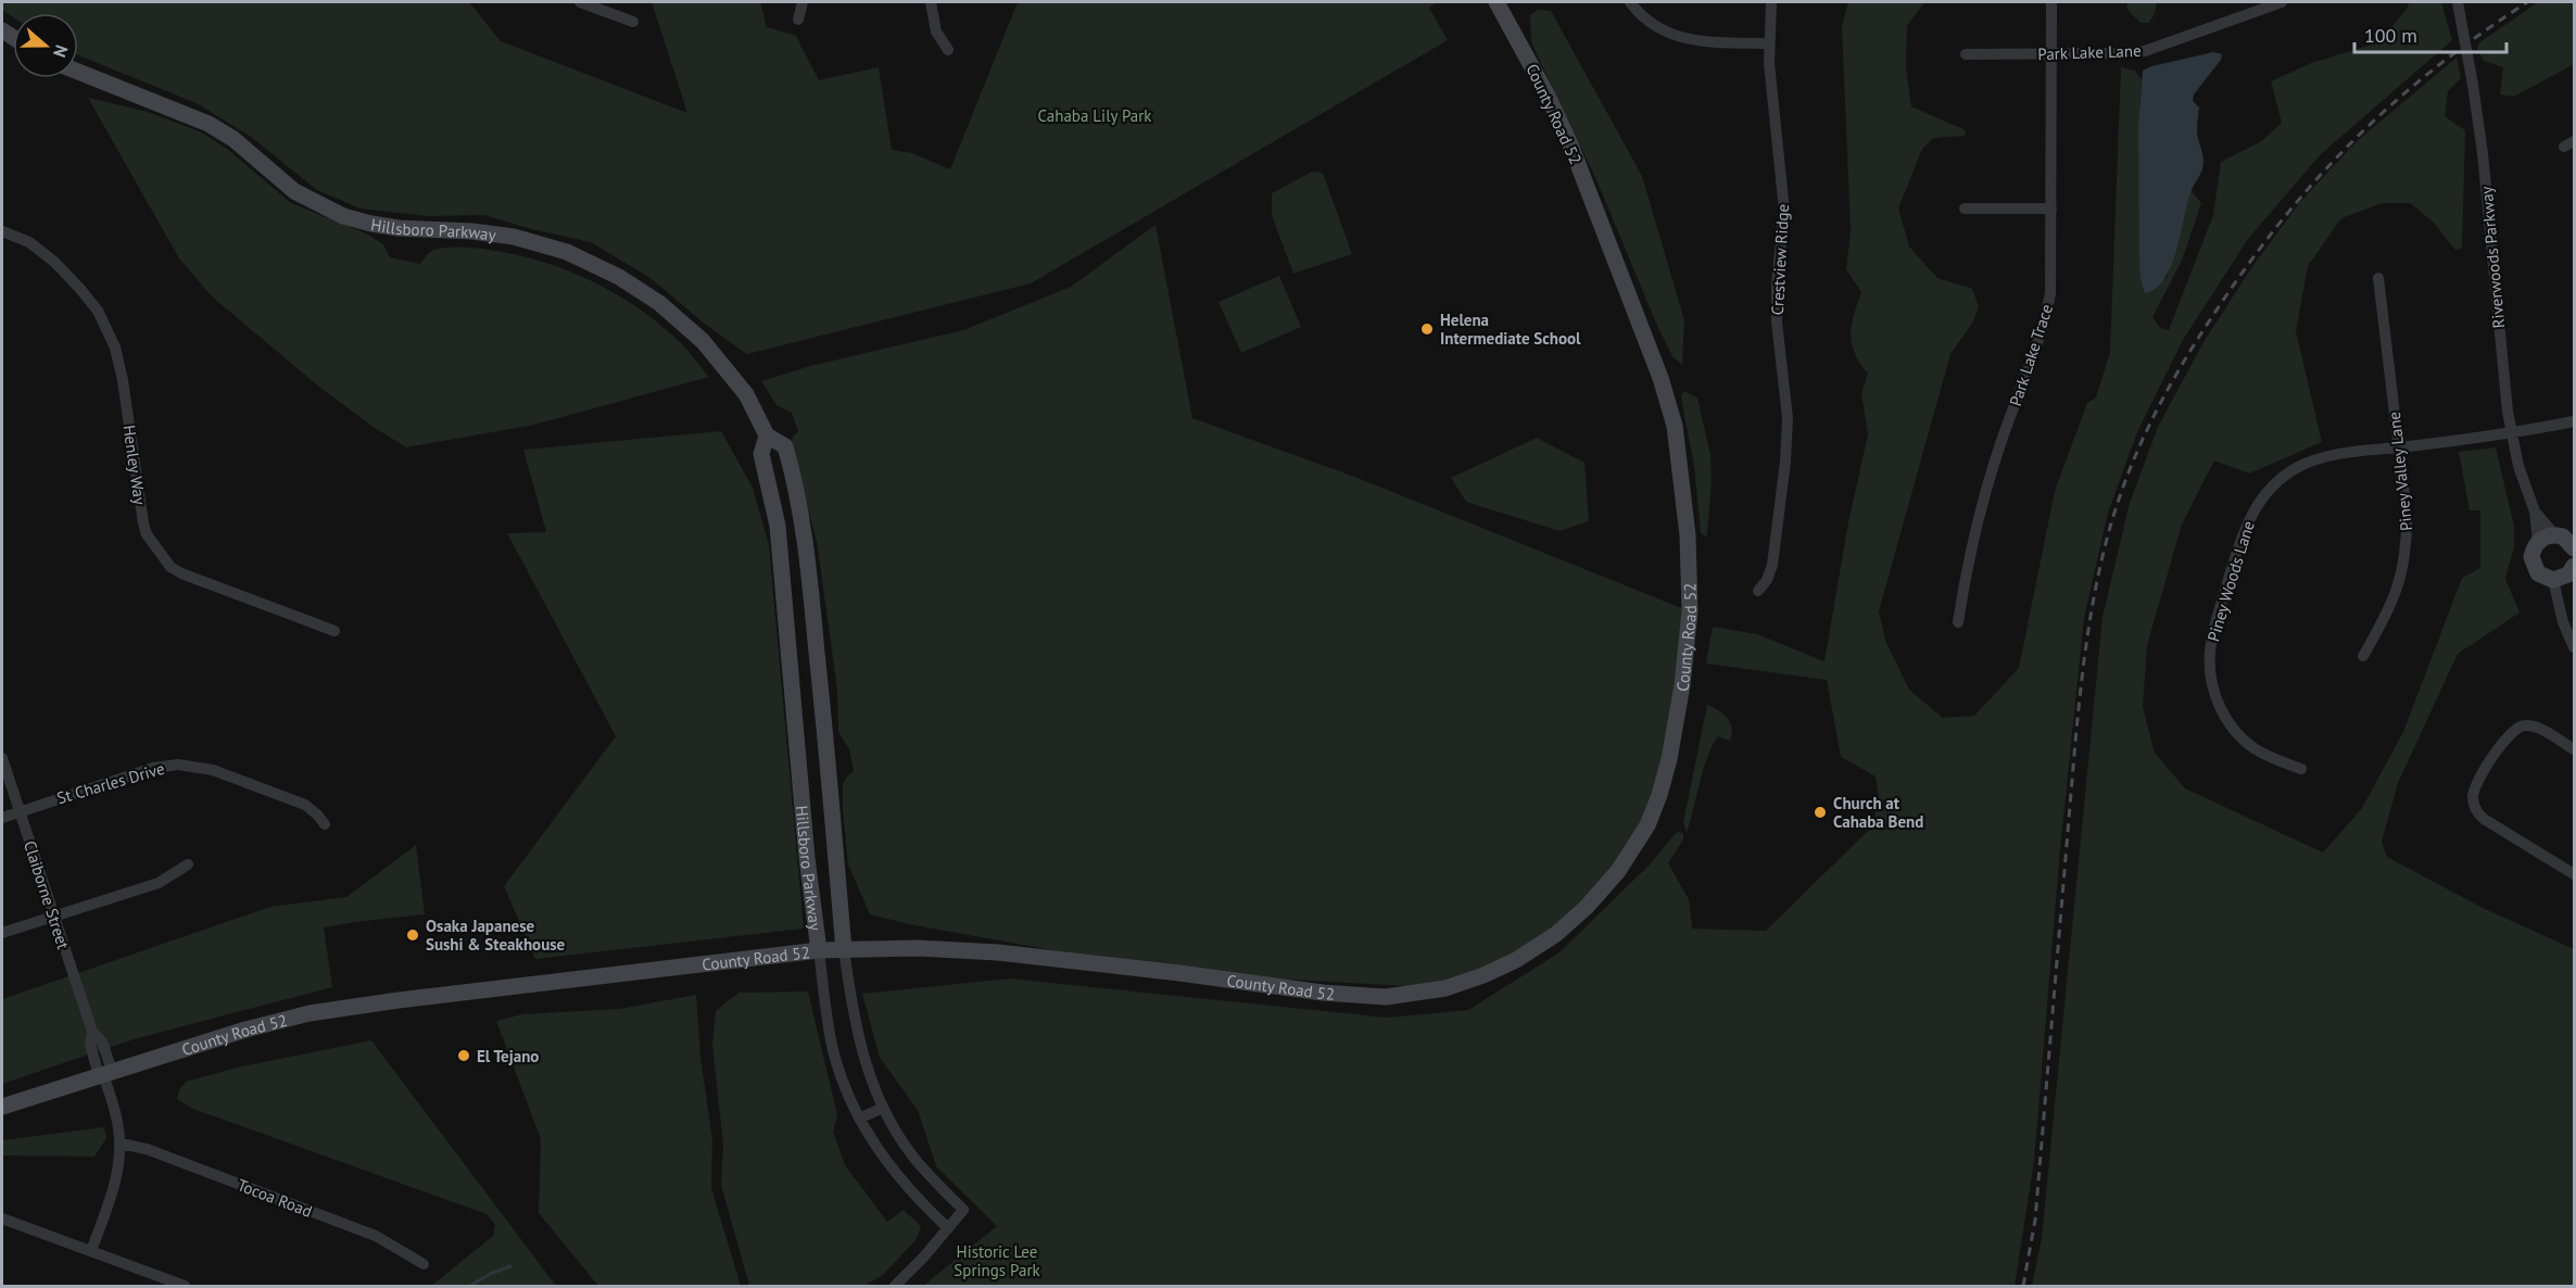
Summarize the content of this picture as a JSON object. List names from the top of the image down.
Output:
{
  "streets": {
    "main road": ["County Road 52", "Hillsboro Parkway"],
    "street": [
      "Park Lake Lane",
      "Riverwoods Parkway",
      "Crestview Ridge",
      "Park Lake Trace",
      "Henley Way",
      "Piney Valley Lane",
      "Piney Woods Lane",
      "St Charles Drive",
      "Claiborne Street",
      "Tocoa Road"
    ]
  },
  "crossings": [
    ["Park Lake Lane", "Park Lake Trace"],
    ["County Road 52", "Hillsboro Parkway"],
    ["County Road 52", "Claiborne Street"],
    ["Riverwoods Parkway", "Piney Woods Lane"],
    ["Piney Valley Lane", "Piney Woods Lane"],
    ["St Charles Drive", "Claiborne Street"],
    ["Claiborne Street", "Tocoa Road"]
  ],
  "parks": ["Cahaba Lily Park", "Historic Lee Springs Park"],
  "places": [
    "Helena Intermediate School",
    "Church at Cahaba Bend",
    "Osaka Japanese Sushi & Steakhouse",
    "El Tejano"
  ],
  "scale_bar": "100 m",
  "north": "right"
}
